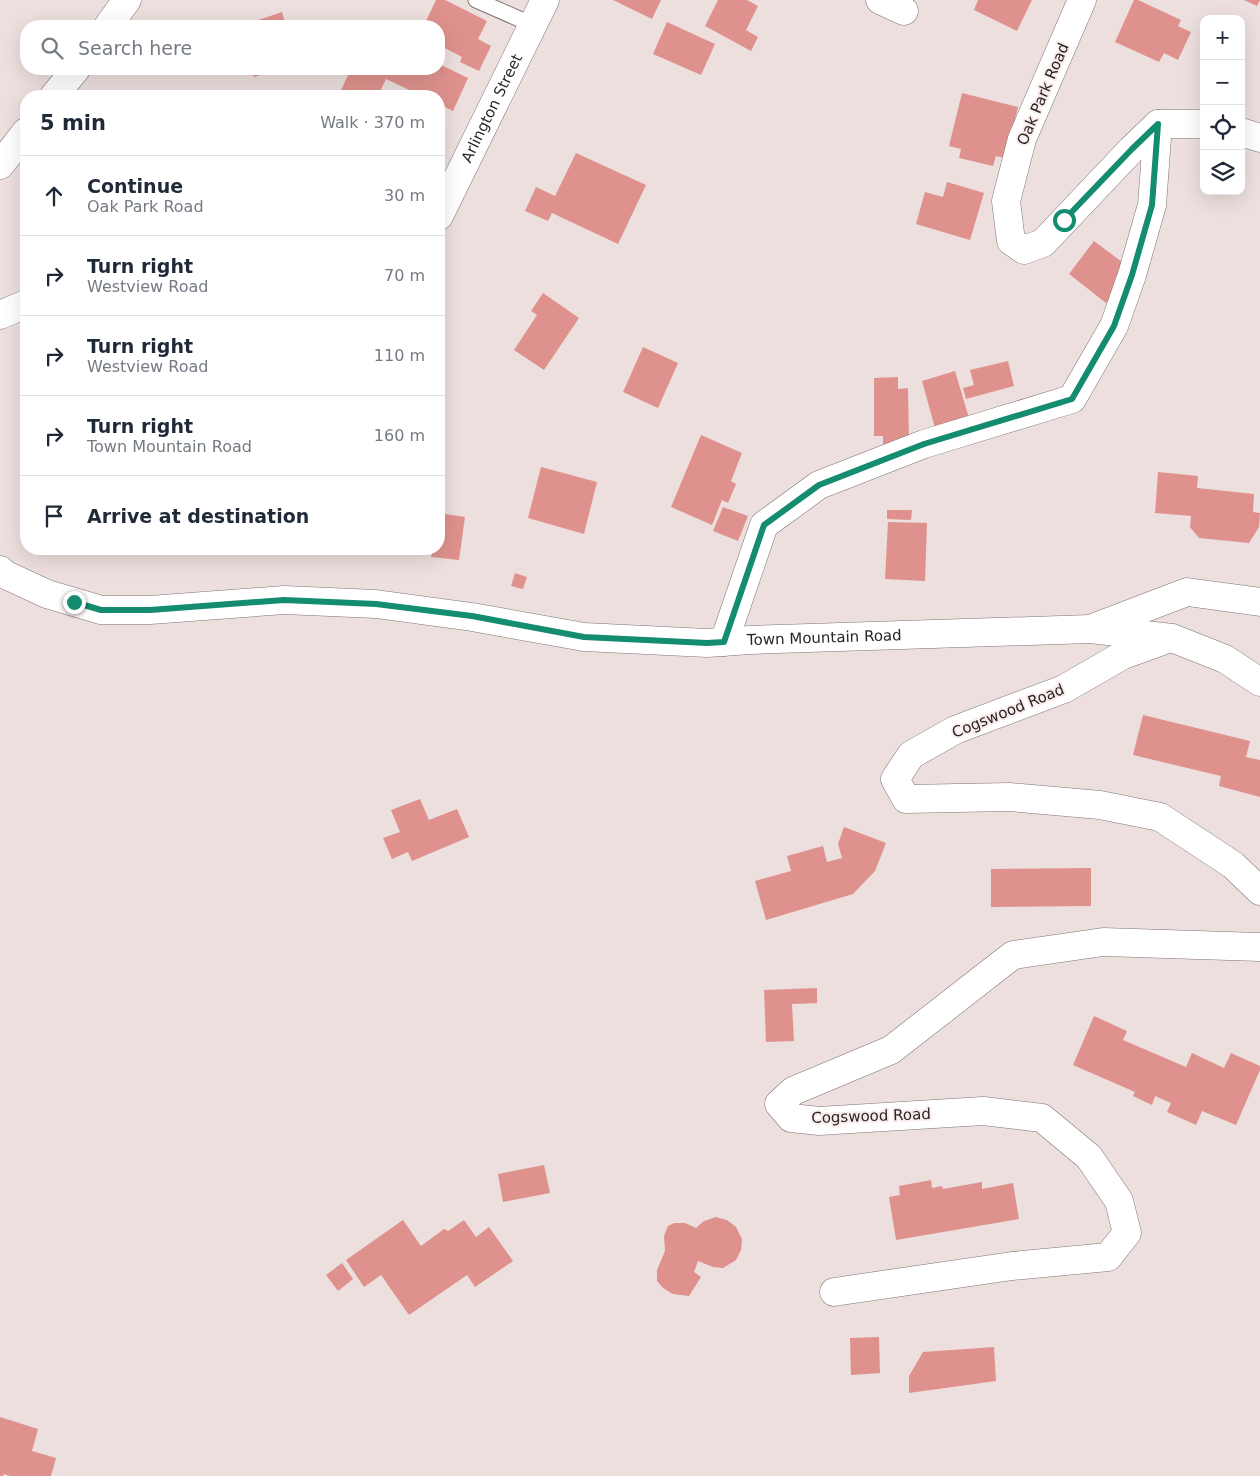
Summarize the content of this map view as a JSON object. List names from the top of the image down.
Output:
{
  "streets": {
    "street": [
      "Oak Park Road",
      "Arlington Street",
      "Town Mountain Road",
      "Cogswood Road"
    ]
  },
  "crossings": [
    ["Town Mountain Road", "Cogswood Road"]
  ],
  "page": {
    "map_buttons": ["+", "−"],
    "search": "Search here",
    "heading": ["5 min", "Walk · 370 m"],
    "list": [
      ["Continue", "Oak Park Road", "30 m"],
      ["Turn right", "Westview Road", "70 m"],
      ["Turn right", "Westview Road", "110 m"],
      ["Turn right", "Town Mountain Road", "160 m"],
      "Arrive at destination"
    ]
  }
}
